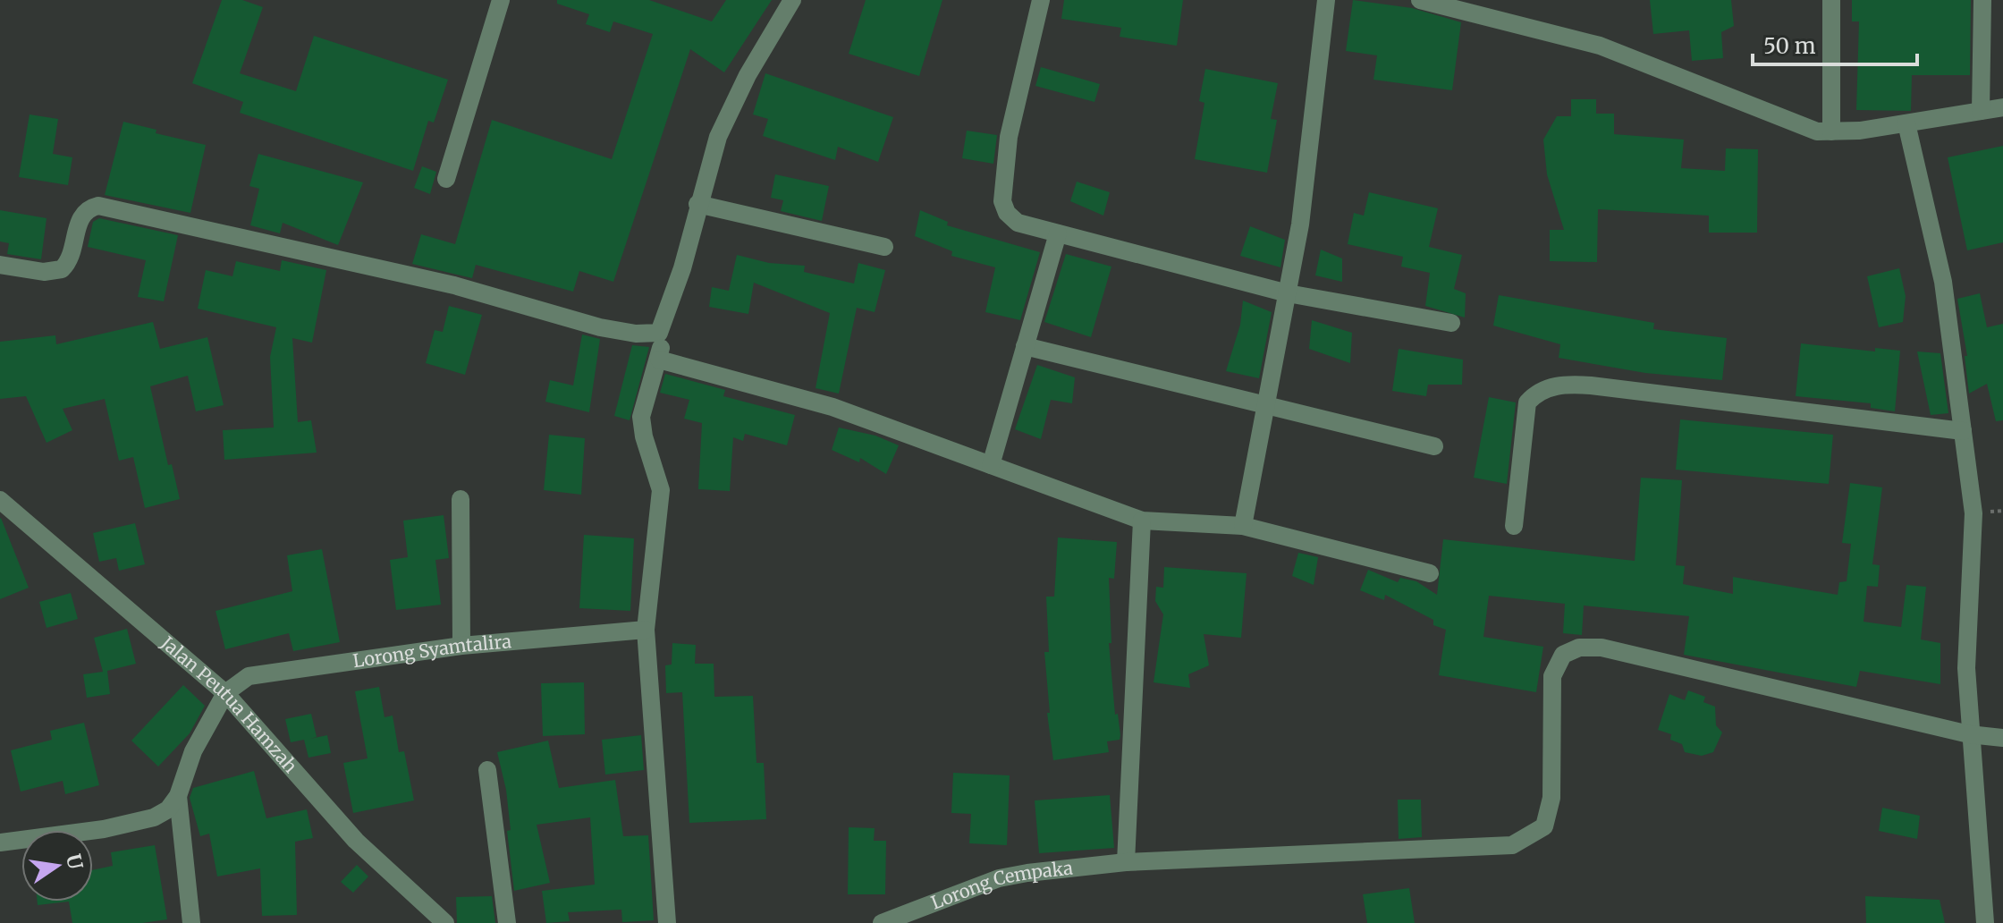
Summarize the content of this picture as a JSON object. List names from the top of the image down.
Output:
{
  "streets": {
    "street": ["Lorong Syamtalira", "Jalan Peutua Hamzah", "Lorong Cempaka"]
  },
  "crossings": [
    ["Lorong Syamtalira", "Jalan Peutua Hamzah"]
  ],
  "scale_bar": "50 m",
  "north": "right"
}
